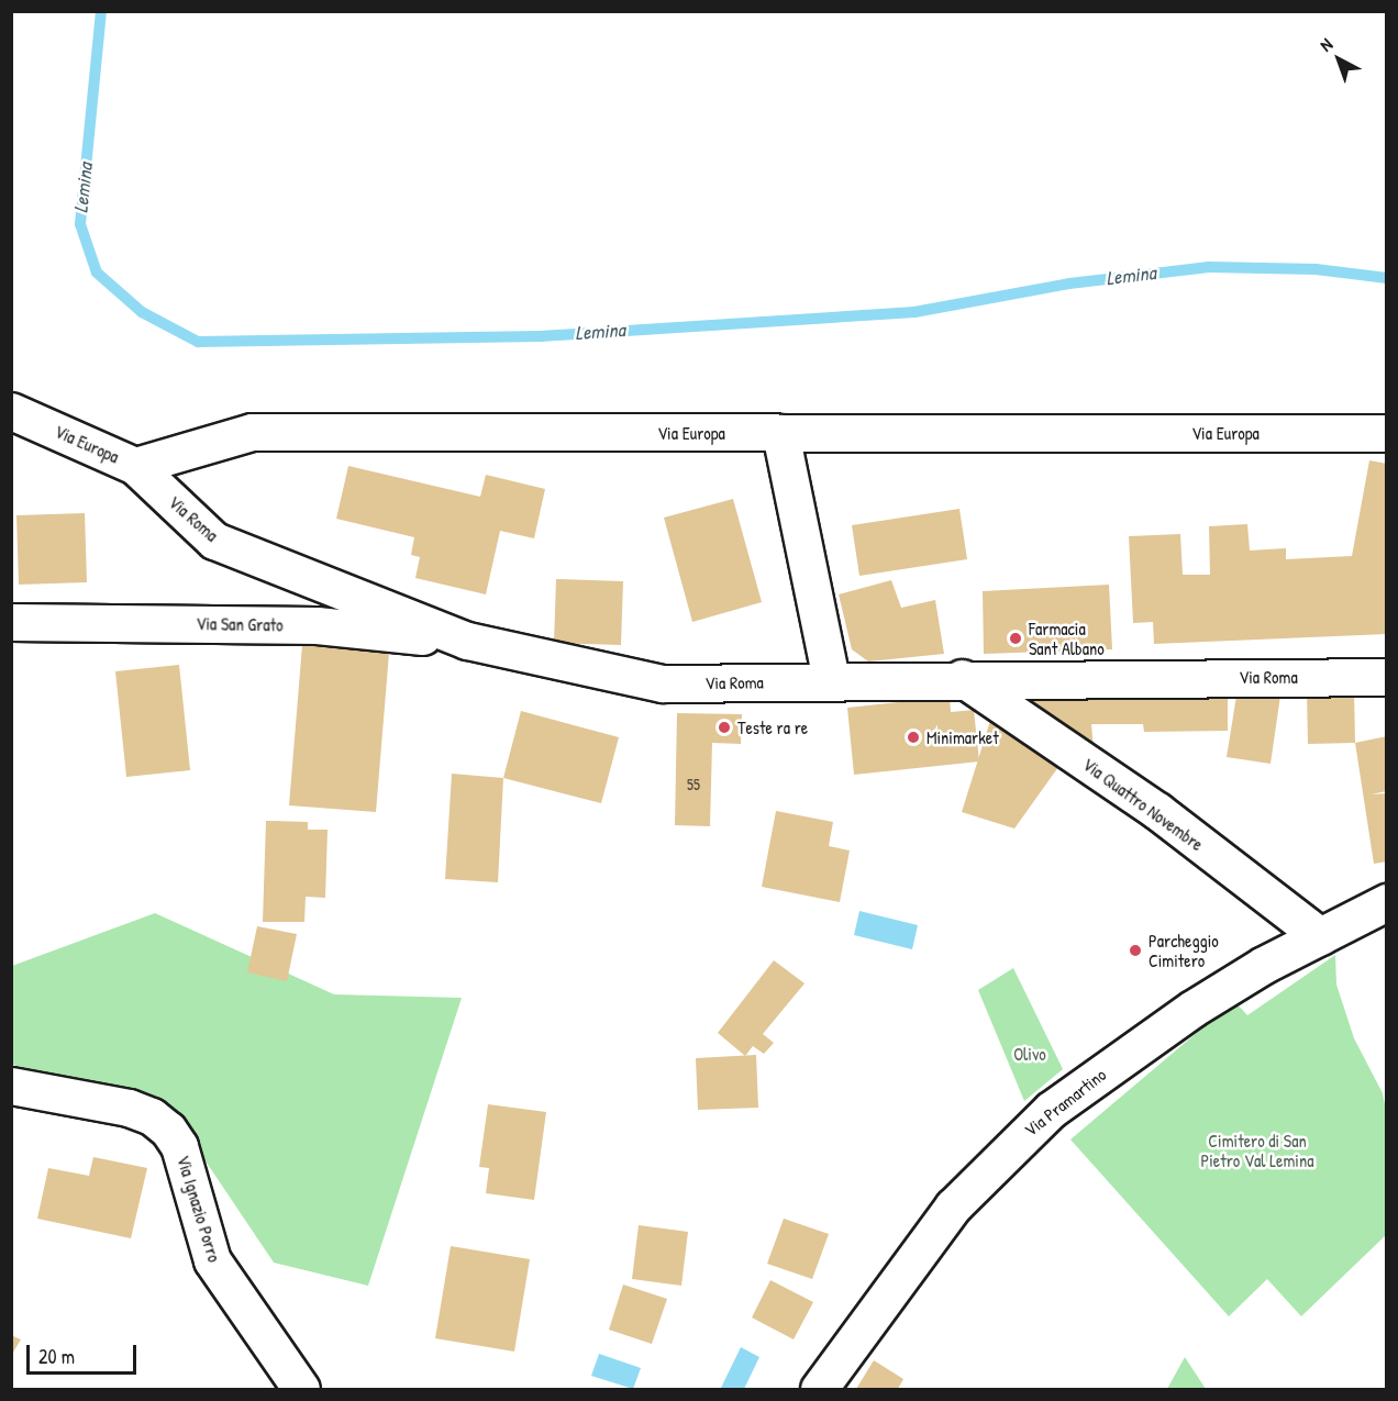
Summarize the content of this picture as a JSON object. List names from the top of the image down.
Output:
{
  "streets": {
    "street": [
      "Via Europa",
      "Via Roma",
      "Via San Grato",
      "Via Quattro Novembre",
      "Via Pramartino",
      "Via Ignazio Porro"
    ]
  },
  "crossings": [
    ["Via Europa", "Via Roma"],
    ["Via Roma", "Via San Grato"],
    ["Via Roma", "Via Quattro Novembre"],
    ["Via Quattro Novembre", "Via Pramartino"]
  ],
  "water": ["Lemina"],
  "parks": ["Olivo", "Cimitero di San Pietro Val Lemina"],
  "places": [
    "Farmacia Sant Albano",
    "Teste ra re",
    "Minimarket",
    "Parcheggio Cimitero"
  ],
  "house_numbers": ["55"],
  "scale_bar": "20 m",
  "north": "top left"
}
